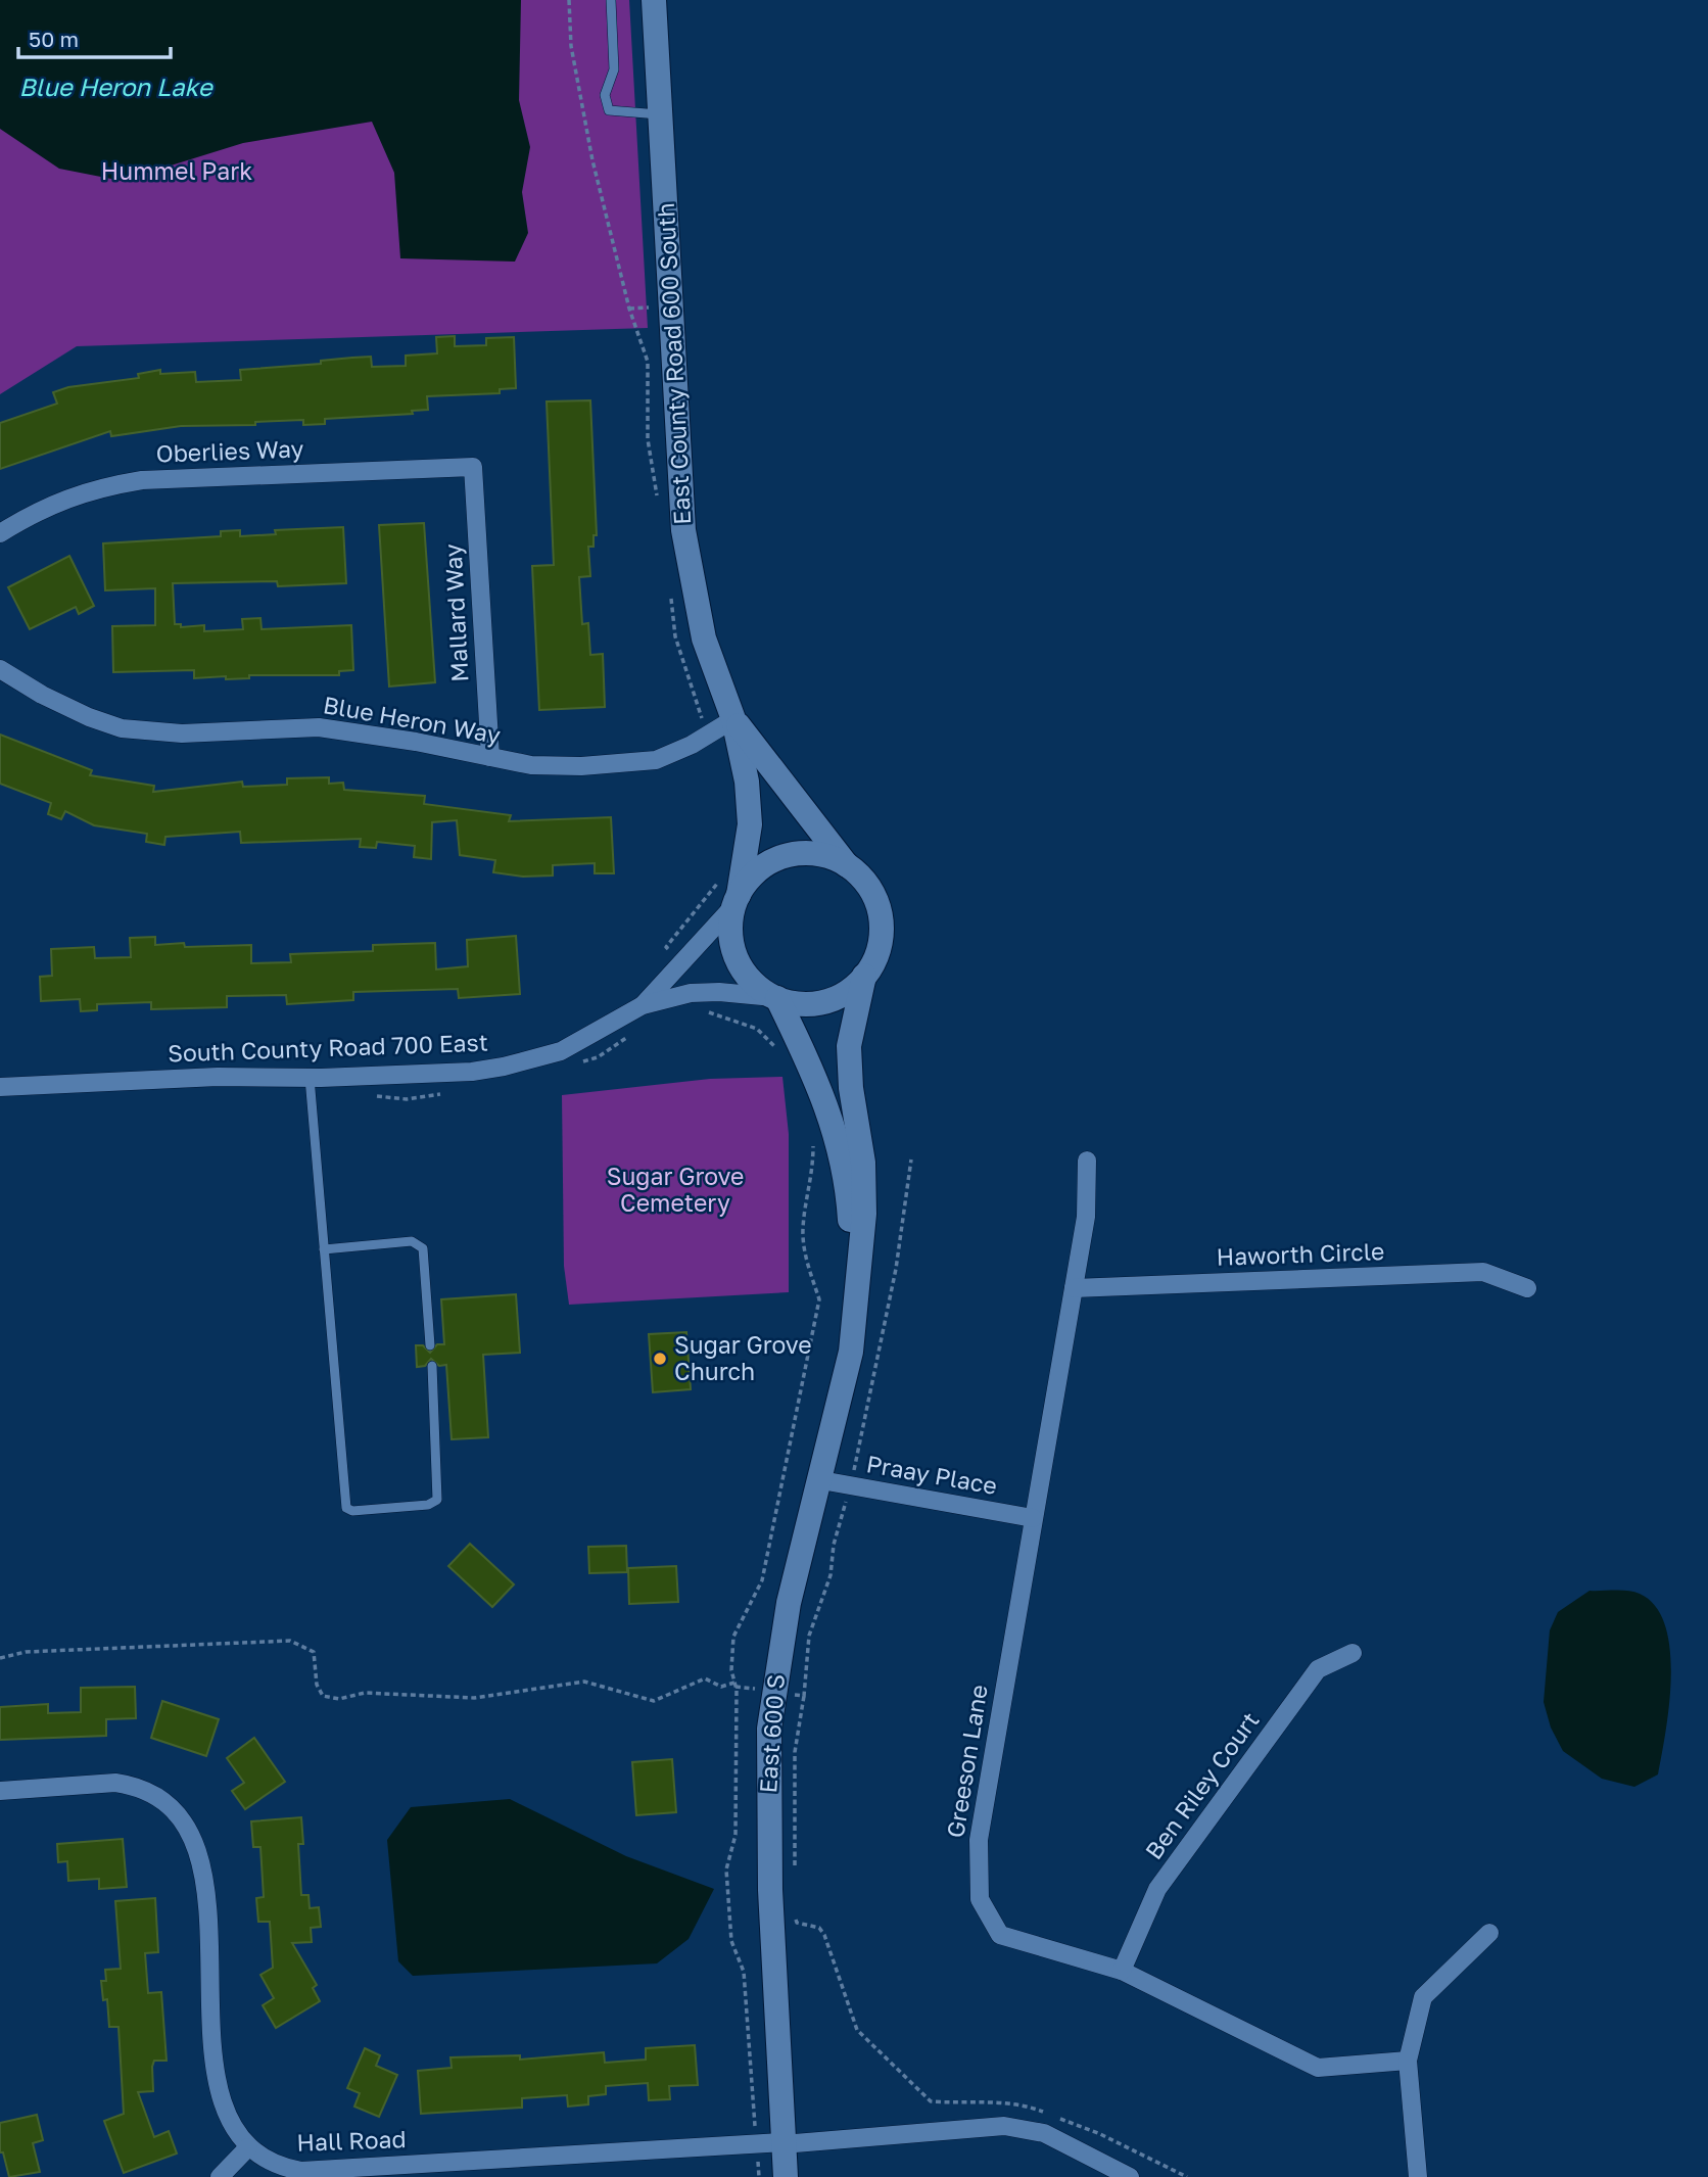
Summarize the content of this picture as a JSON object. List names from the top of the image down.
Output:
{
  "streets": {
    "street": [
      "East County Road 600 South",
      "Oberlies Way",
      "Mallard Way",
      "Blue Heron Way",
      "South County Road 700 East",
      "Haworth Circle",
      "Praay Place",
      "East 600 S",
      "Greeson Lane",
      "Ben Riley Court",
      "Hall Road"
    ]
  },
  "crossings": [
    ["East County Road 600 South", "Blue Heron Way"],
    ["East County Road 600 South", "South County Road 700 East"],
    ["Oberlies Way", "Mallard Way"],
    ["Mallard Way", "Blue Heron Way"],
    ["Haworth Circle", "Greeson Lane"],
    ["Praay Place", "East 600 S"],
    ["Praay Place", "Greeson Lane"],
    ["East 600 S", "Hall Road"],
    ["Greeson Lane", "Ben Riley Court"]
  ],
  "water": ["Blue Heron Lake"],
  "parks": ["Hummel Park", "Sugar Grove Cemetery"],
  "places": ["Sugar Grove Church"],
  "scale_bar": "50 m"
}
